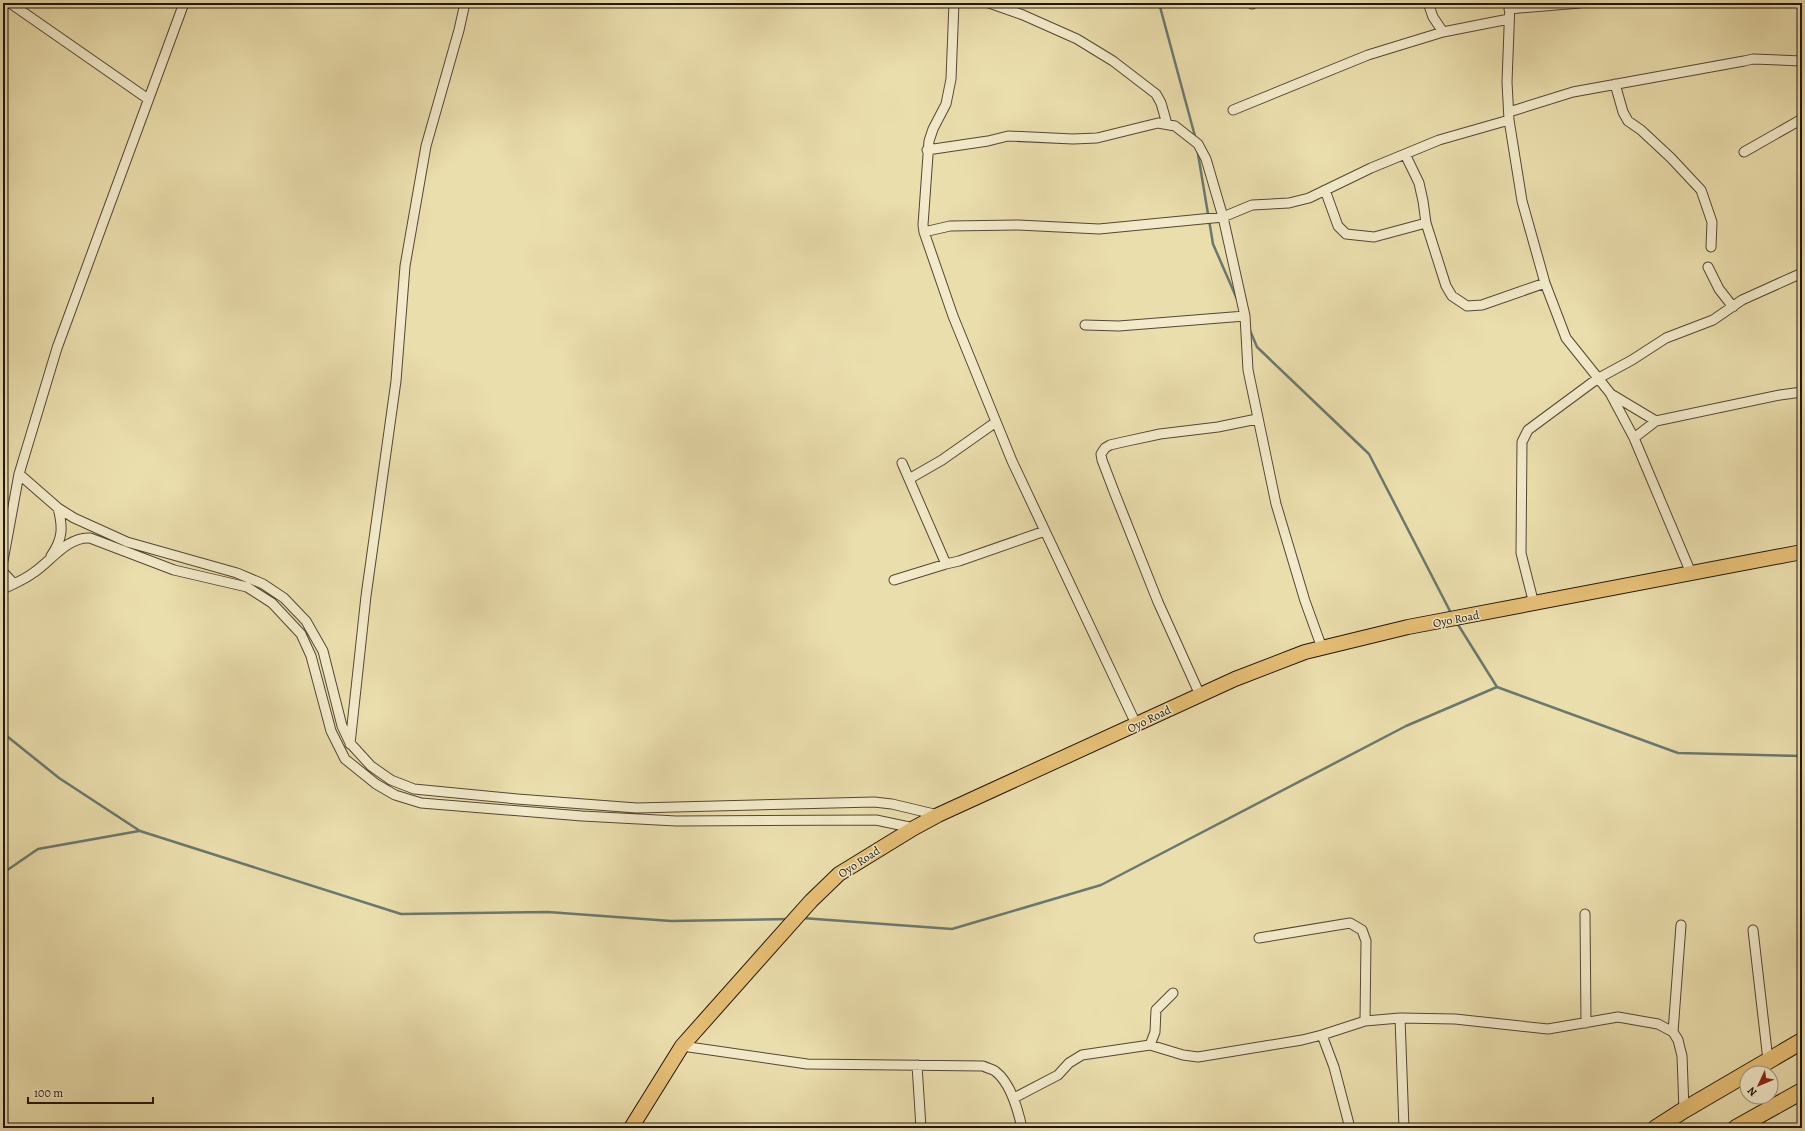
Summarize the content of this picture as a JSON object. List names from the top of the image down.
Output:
{
  "streets": {
    "highway": ["Oyo Road"]
  },
  "scale_bar": "100 m",
  "north": "bottom left"
}
